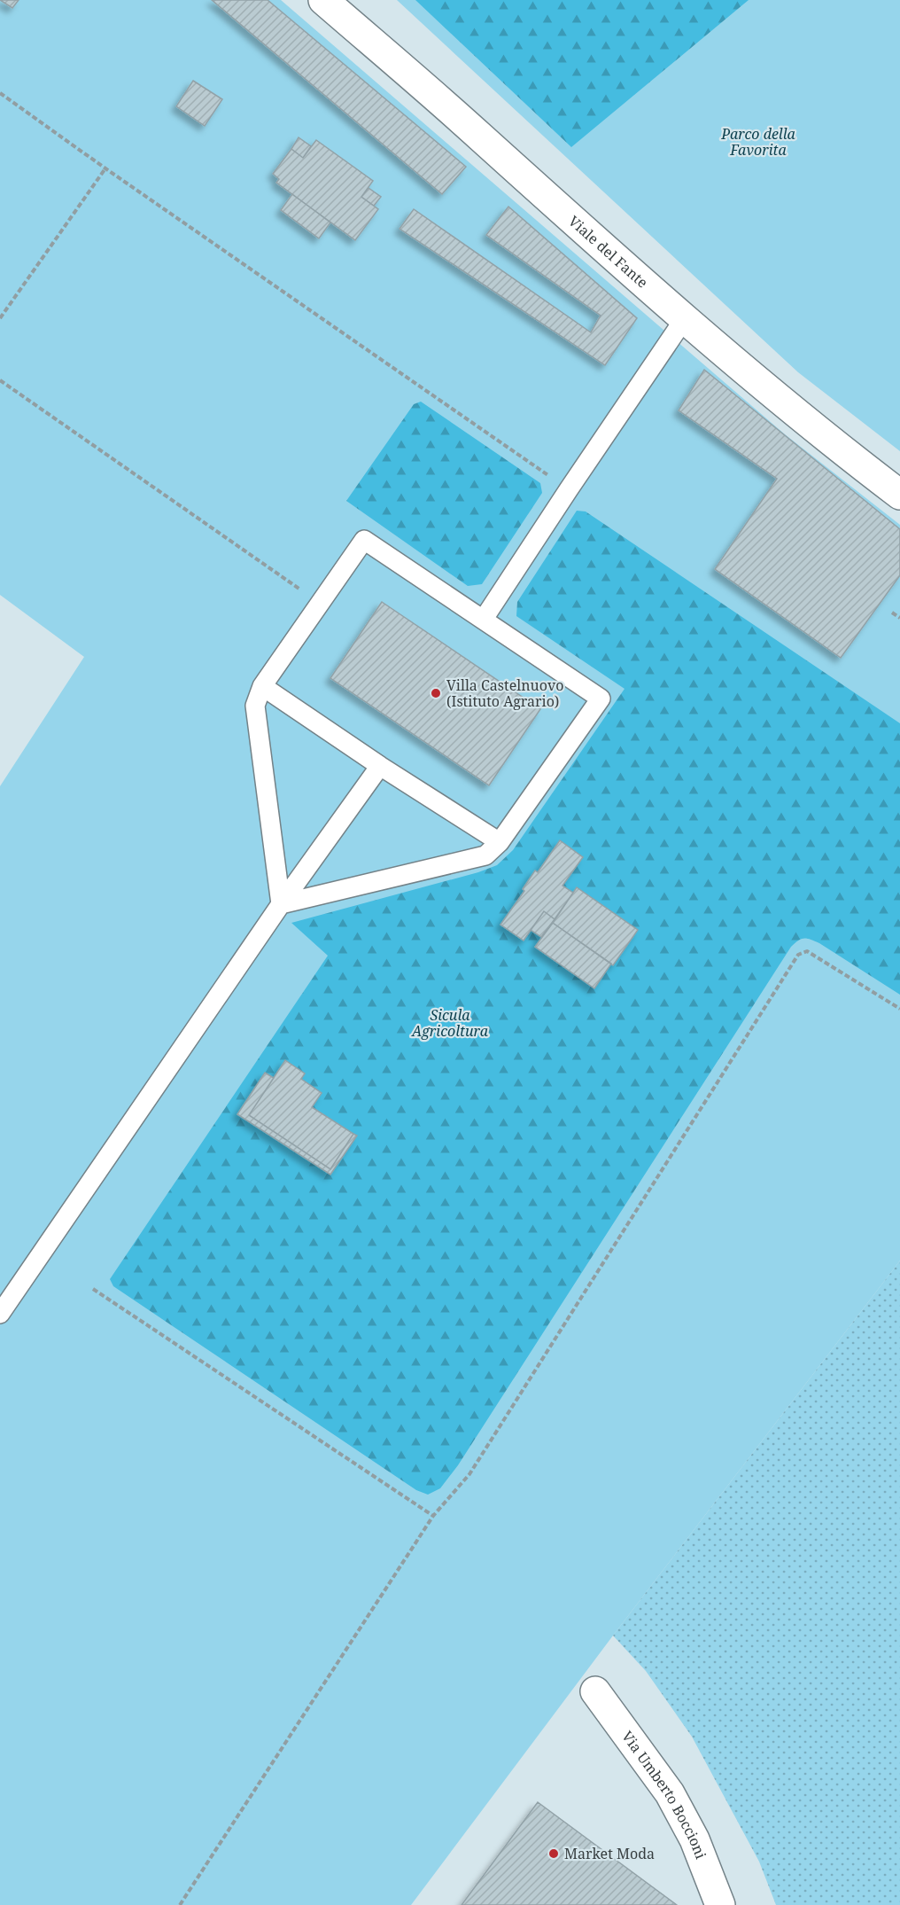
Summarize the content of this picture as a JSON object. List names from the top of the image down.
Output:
{
  "streets": {
    "street": ["Viale del Fante", "Via Umberto Boccioni"]
  },
  "parks": ["Parco della Favorita", "Sicula Agricoltura"],
  "places": ["Villa Castelnuovo (Istituto Agrario)", "Market Moda"]
}
